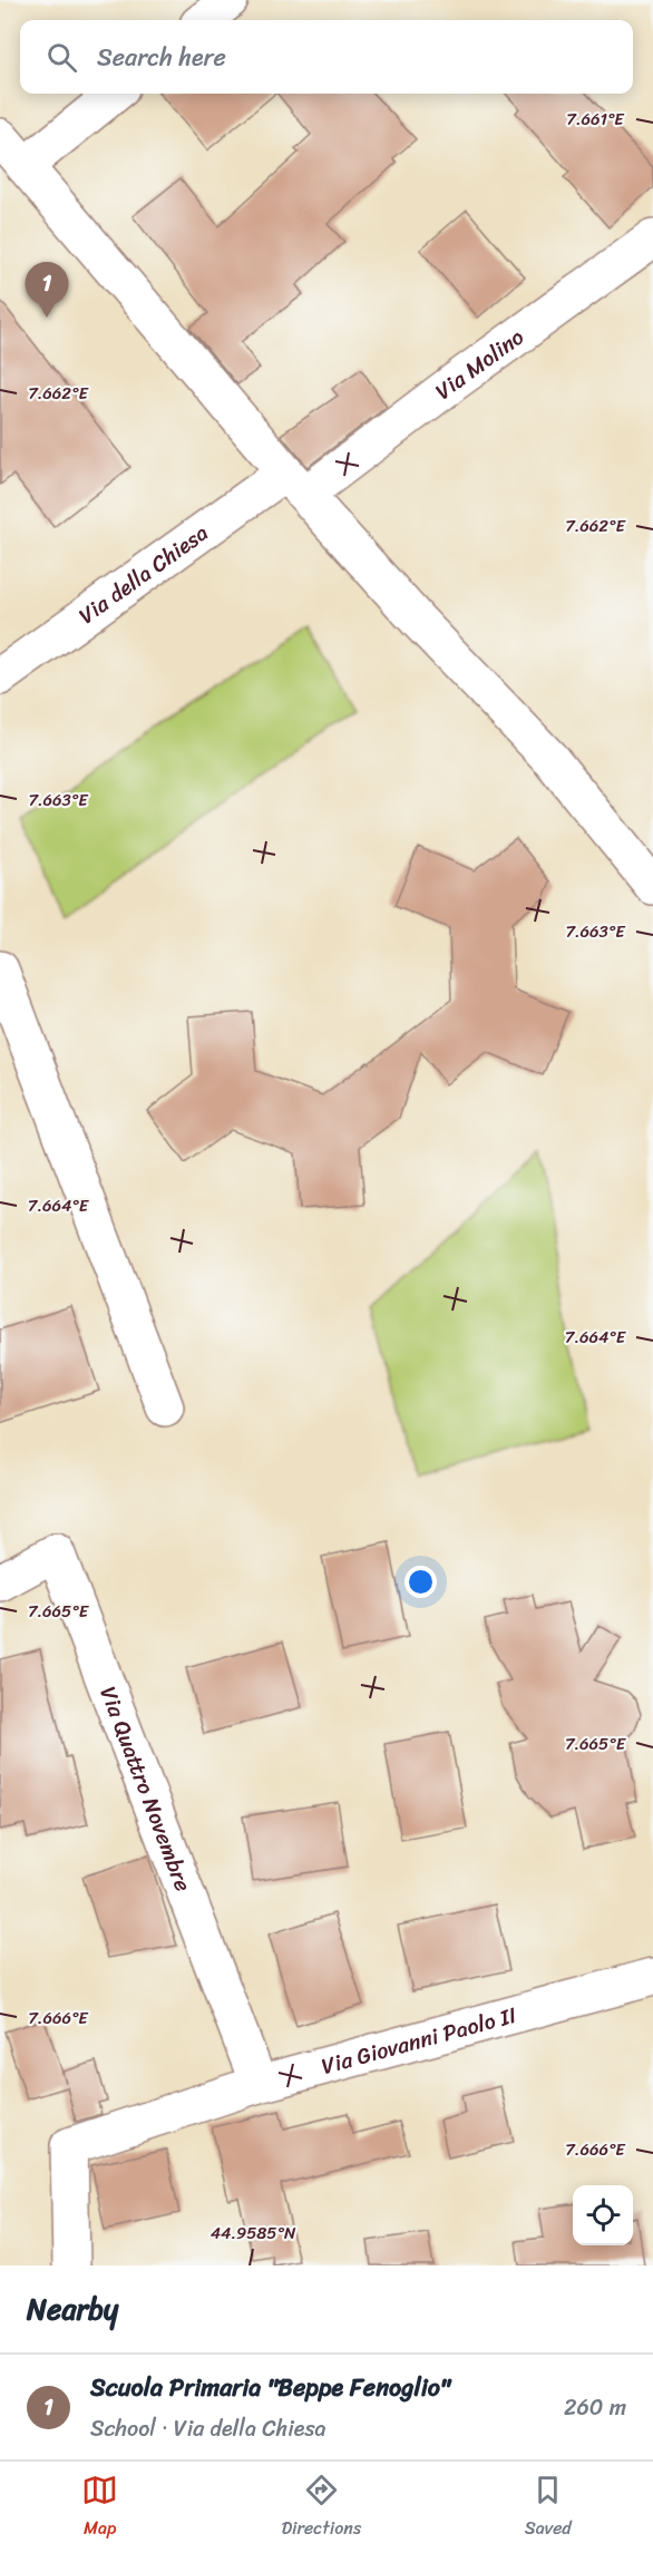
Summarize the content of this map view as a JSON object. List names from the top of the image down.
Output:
{
  "streets": {
    "street": [
      "Via Molino",
      "Via della Chiesa",
      "Via Quattro Novembre",
      "Via Giovanni Paolo II"
    ]
  },
  "crossings": [
    ["Via Molino", "Via della Chiesa"],
    ["Via Quattro Novembre", "Via Giovanni Paolo II"]
  ],
  "page": {
    "search": "Search here",
    "pins": "1",
    "heading": "Nearby",
    "list": [
      {
        "mark": "1",
        "name": "Scuola Primaria \"Beppe Fenoglio\"",
        "note": "School · Via della Chiesa",
        "value": "260 m"
      }
    ],
    "nav": ["Map", "Directions", "Saved"]
  },
  "coordinates": [
    "7.661°E",
    "7.662°E",
    "7.663°E",
    "7.664°E",
    "7.665°E",
    "7.666°E",
    "44.9585°N"
  ]
}
